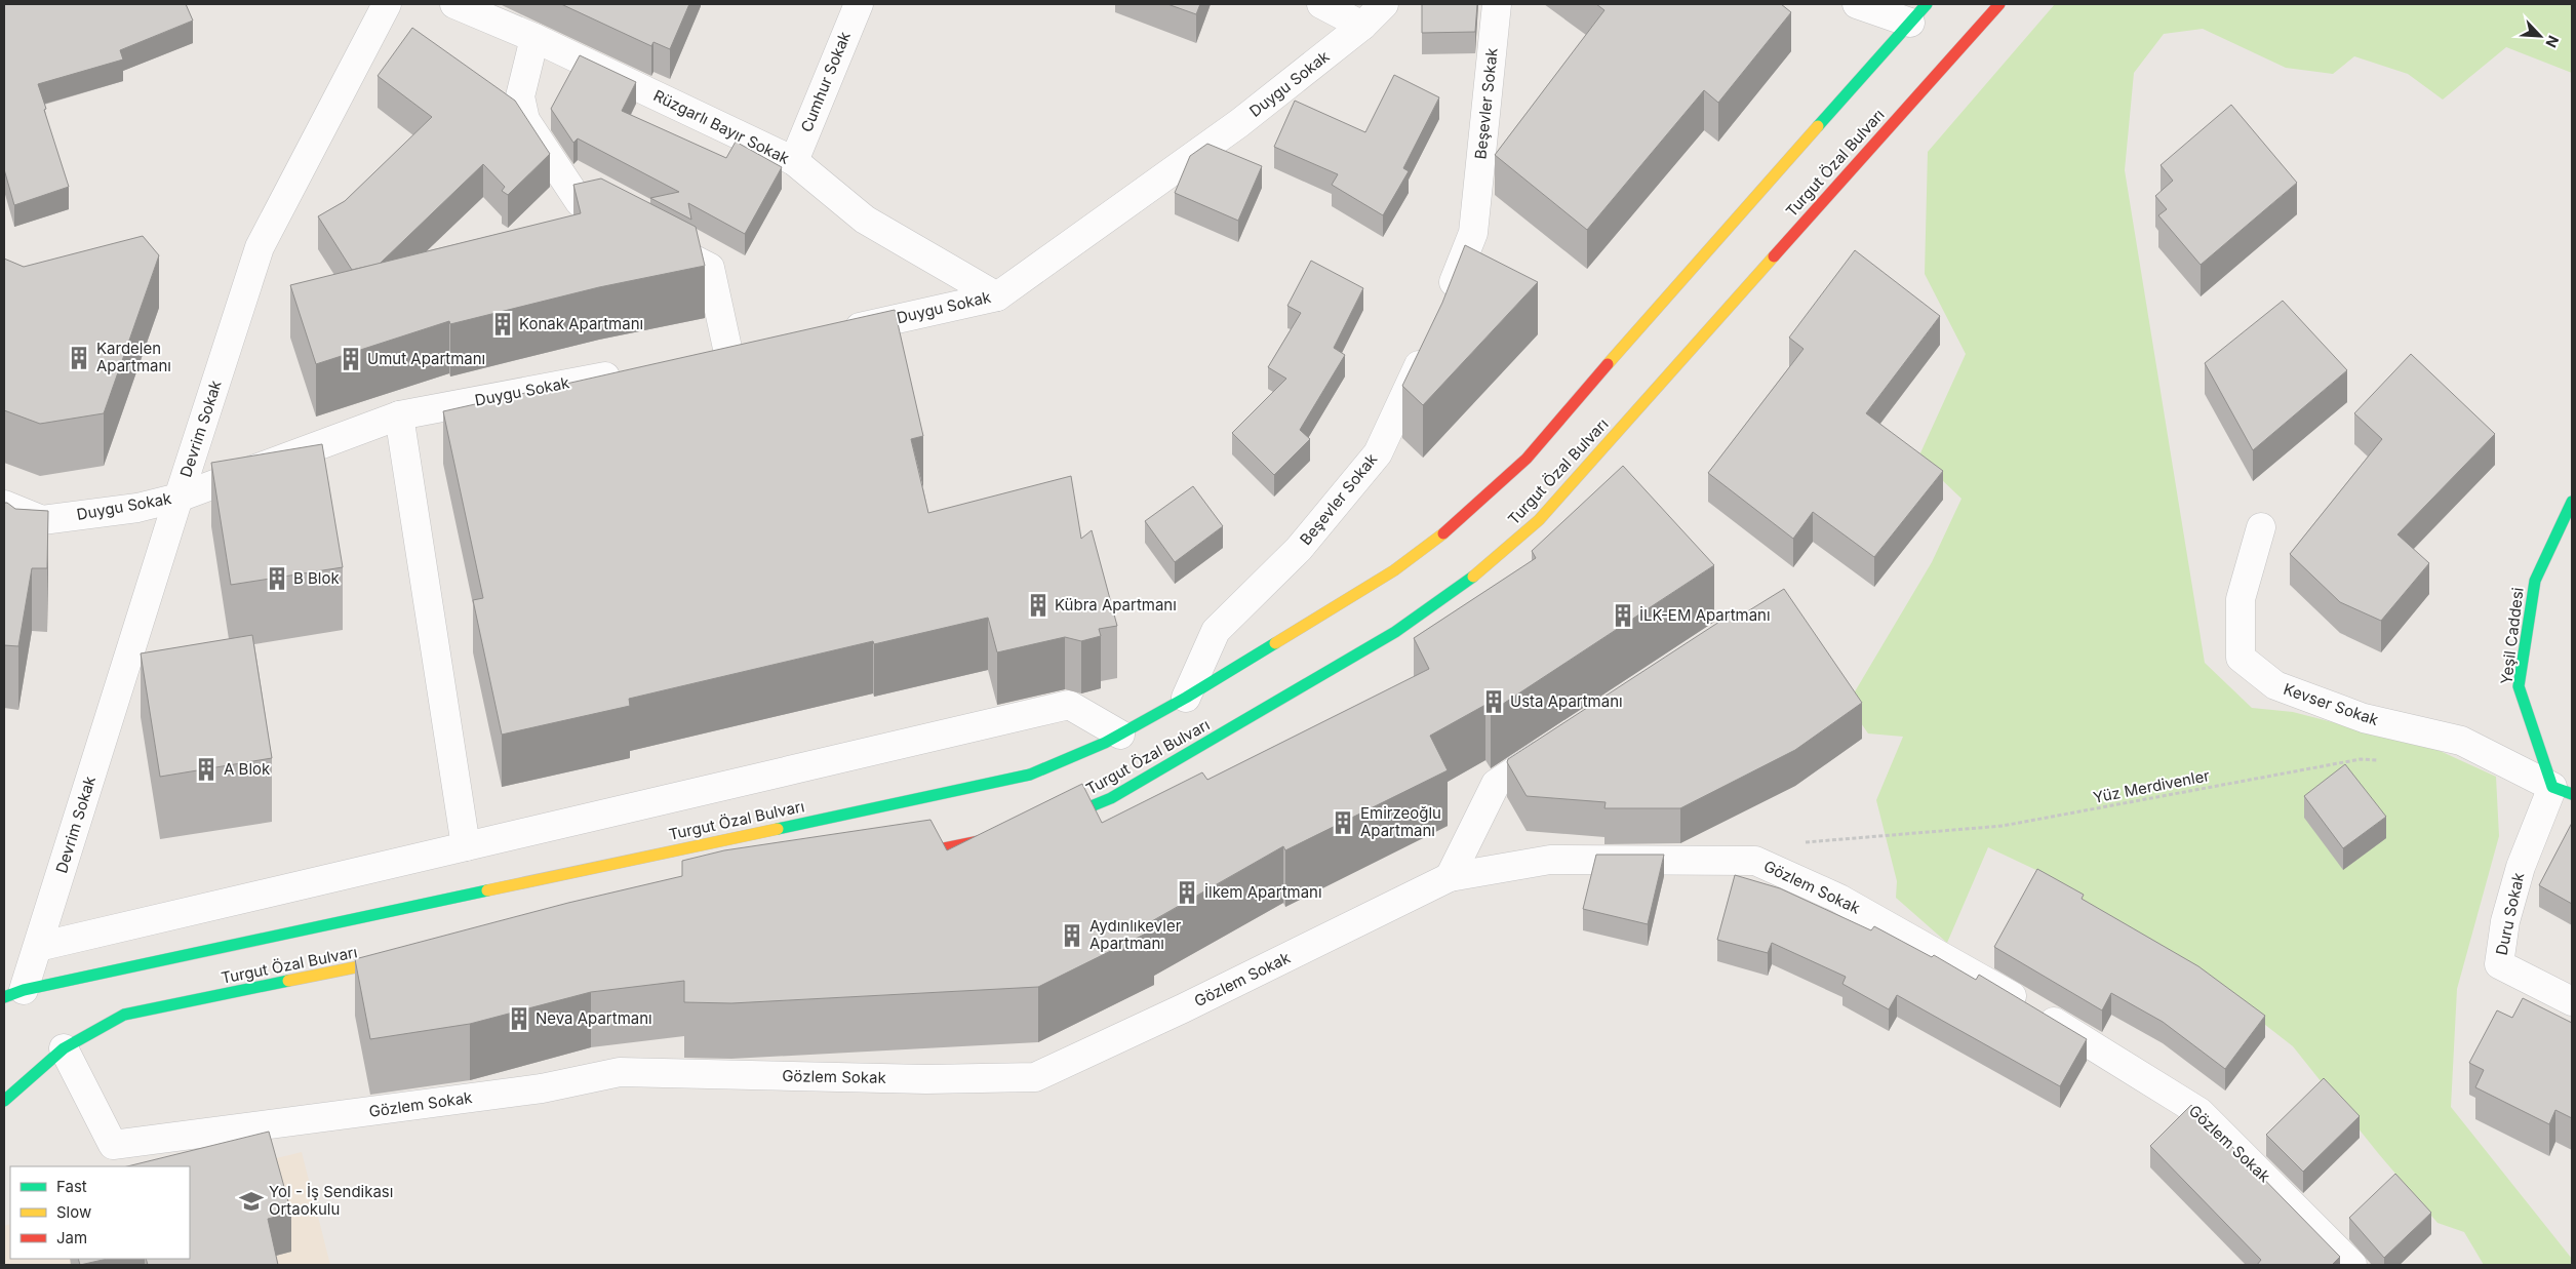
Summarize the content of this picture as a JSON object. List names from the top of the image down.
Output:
{
  "streets": {
    "street": [
      "Cumhur Sokak",
      "Duygu Sokak",
      "Beşevler Sokak",
      "Rüzgarlı Bayır Sokak",
      "Turgut Özal Bulvarı",
      "Devrim Sokak",
      "Yeşil Caddesi",
      "Kevser Sokak",
      "Gözlem Sokak",
      "Duru Sokak"
    ],
    "path": ["Yüz Merdivenler"]
  },
  "crossings": [
    ["Cumhur Sokak", "Rüzgarlı Bayır Sokak"],
    ["Duygu Sokak", "Rüzgarlı Bayır Sokak"],
    ["Duygu Sokak", "Devrim Sokak"],
    ["Beşevler Sokak", "Turgut Özal Bulvarı"],
    ["Turgut Özal Bulvarı", "Devrim Sokak"],
    ["Turgut Özal Bulvarı", "Gözlem Sokak"],
    ["Yeşil Caddesi", "Kevser Sokak"],
    ["Yeşil Caddesi", "Duru Sokak"],
    ["Kevser Sokak", "Duru Sokak"],
    ["Yüz Merdivenler", "Gözlem Sokak"]
  ],
  "places": {
    "building": [
      "Konak Apartmanı",
      "Kardelen Apartmanı",
      "Umut Apartmanı",
      "B Blok",
      "Kübra Apartmanı",
      "İLK-EM Apartmanı",
      "Usta Apartmanı",
      "A Blok",
      "Emirzeoğlu Apartmanı",
      "İlkem Apartmanı",
      "Aydınlıkevler Apartmanı",
      "Neva Apartmanı"
    ],
    "school or university": ["Yol - İş Sendikası Ortaokulu"]
  },
  "legend": ["Fast", "Slow", "Jam"],
  "north": "bottom right"
}
